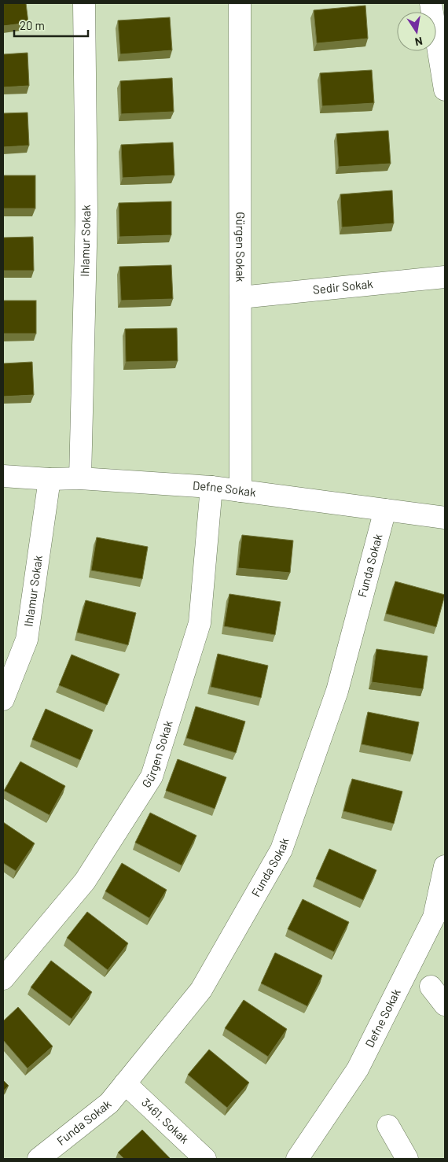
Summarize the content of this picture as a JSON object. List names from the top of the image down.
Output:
{
  "streets": {
    "street": [
      "Ihlamur Sokak",
      "Gürgen Sokak",
      "Sedir Sokak",
      "Defne Sokak",
      "Funda Sokak",
      "3461. Sokak"
    ]
  },
  "crossings": [
    ["Ihlamur Sokak", "Defne Sokak"],
    ["Gürgen Sokak", "Sedir Sokak"],
    ["Gürgen Sokak", "Defne Sokak"],
    ["Defne Sokak", "Funda Sokak"],
    ["Funda Sokak", "3461. Sokak"]
  ],
  "scale_bar": "20 m",
  "north": "bottom"
}
